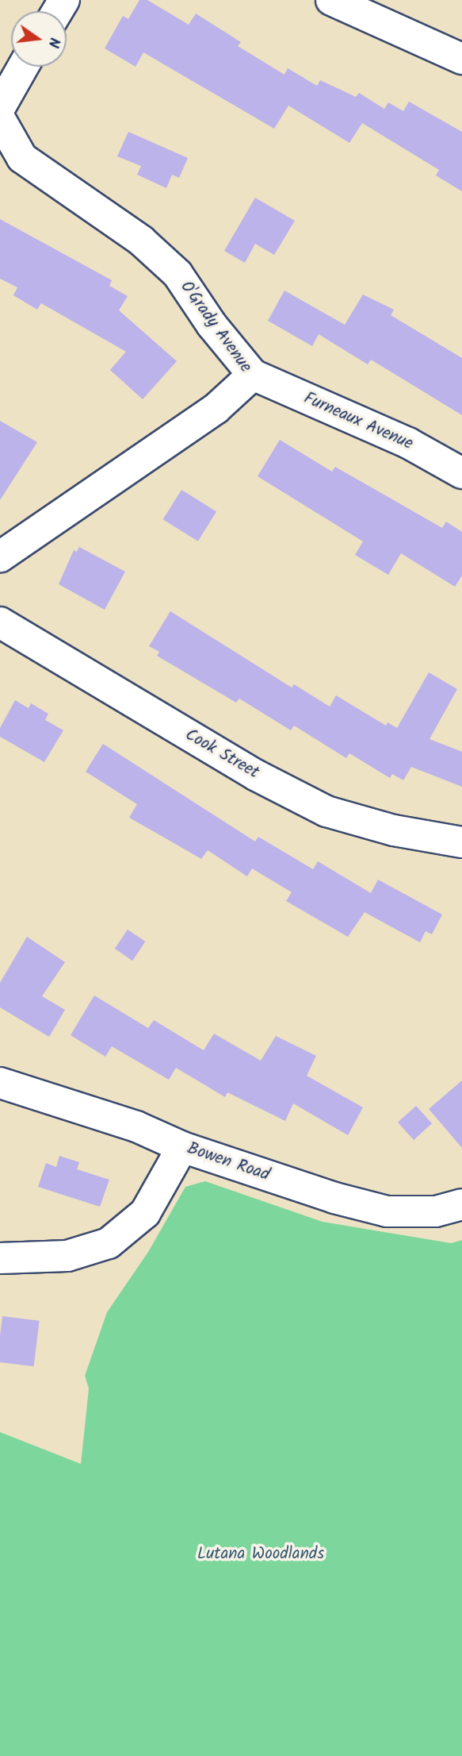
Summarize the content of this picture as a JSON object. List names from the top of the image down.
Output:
{
  "streets": {
    "street": [
      "O'Grady Avenue",
      "Furneaux Avenue",
      "Cook Street",
      "Bowen Road"
    ]
  },
  "crossings": [
    ["O'Grady Avenue", "Furneaux Avenue"]
  ],
  "parks": ["Lutana Woodlands"],
  "north": "right"
}
